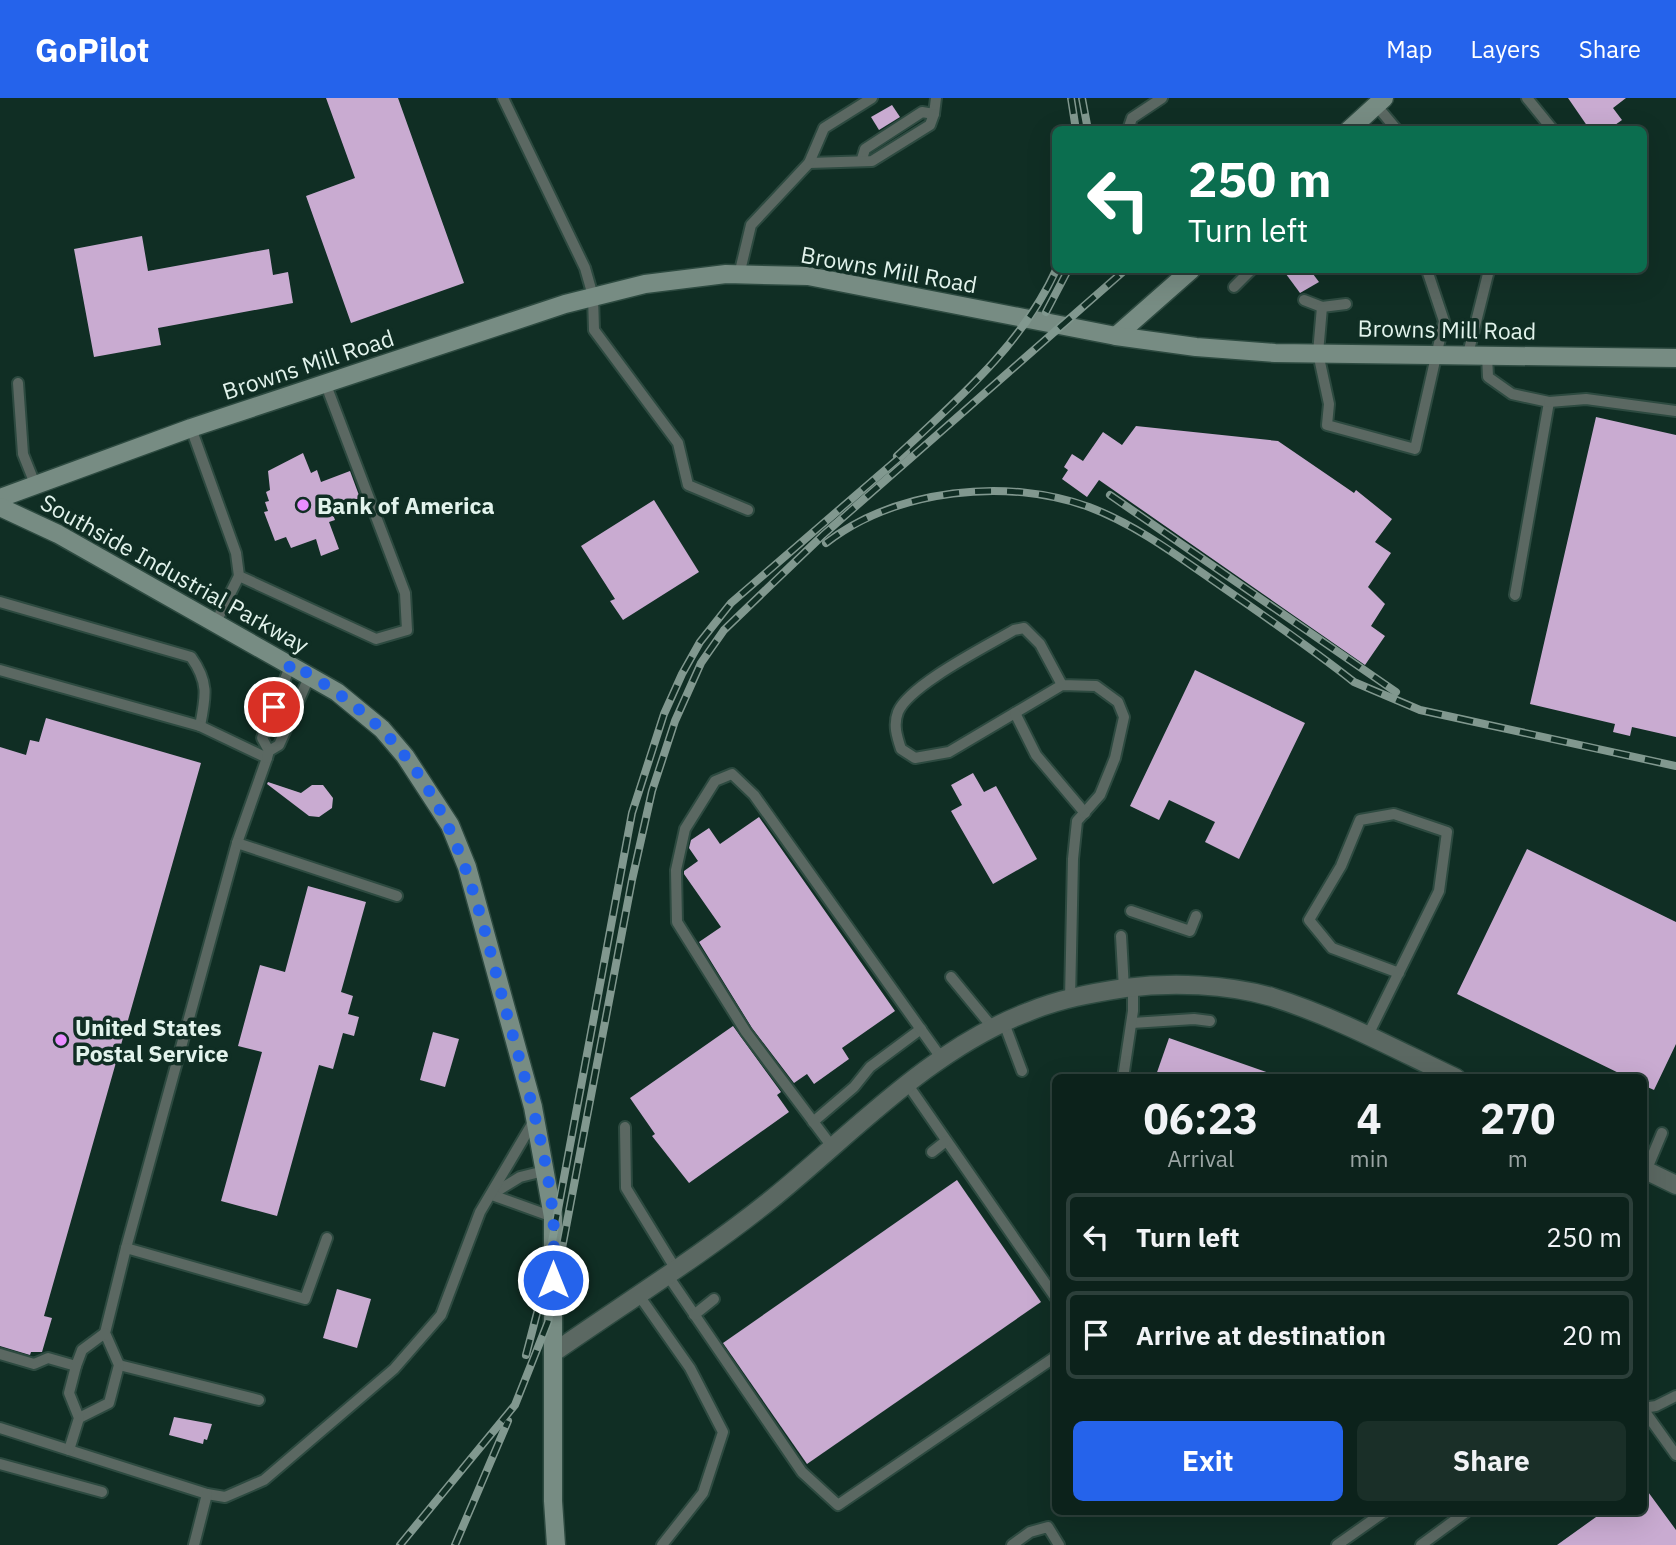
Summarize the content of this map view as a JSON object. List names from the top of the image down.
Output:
{
  "streets": {
    "street": ["Browns Mill Road", "Southside Industrial Parkway"]
  },
  "places": ["Bank of America", "United States Postal Service"],
  "page": {
    "header": "GoPilot",
    "nav": ["Map", "Layers", "Share"],
    "turn": ["250 m", "Turn left"],
    "eta": [
      "06:23",
      "Arrival",
      "4",
      "min",
      "270",
      "m"
    ],
    "list": [
      {
        "name": "Turn left",
        "value": "250 m"
      },
      {
        "name": "Arrive at destination",
        "value": "20 m"
      }
    ],
    "buttons": ["Exit", "Share"]
  }
}
